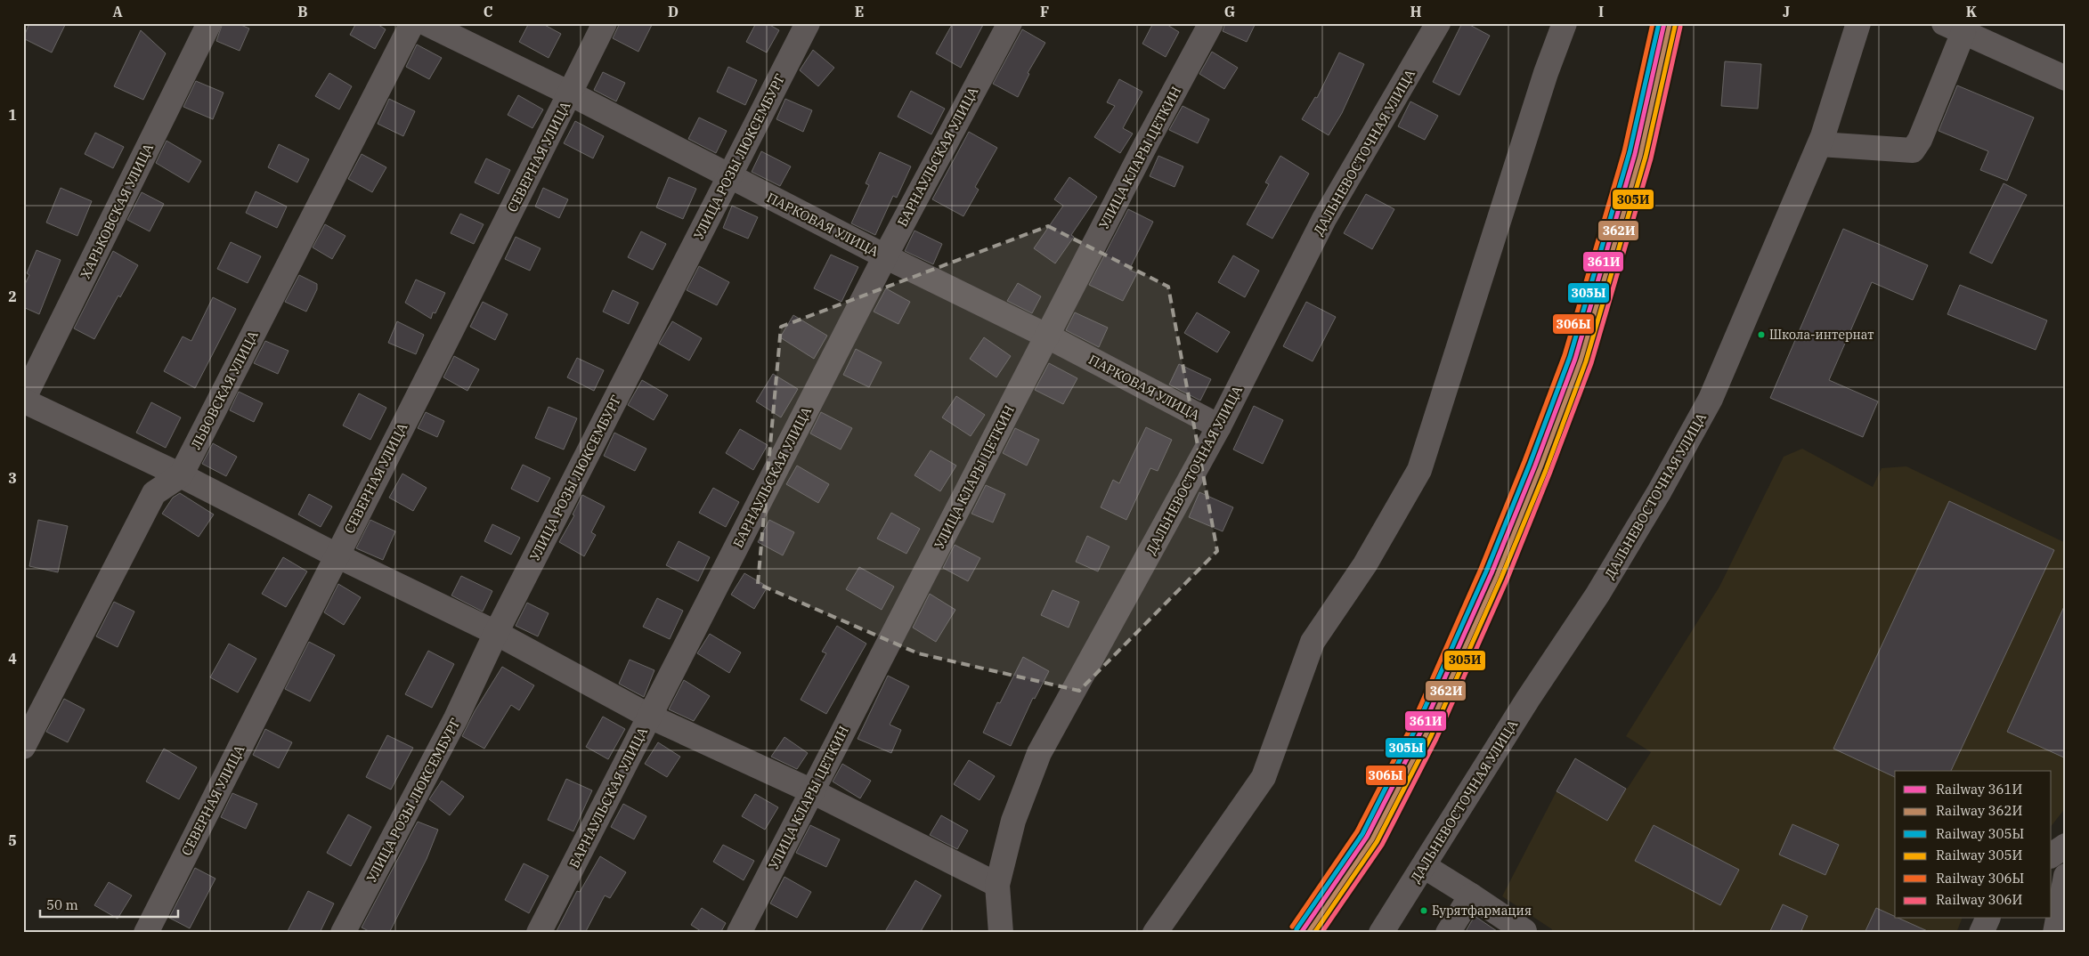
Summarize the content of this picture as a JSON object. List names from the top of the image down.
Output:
{
  "streets": {
    "street": [
      "ДАЛЬНЕВОСТОЧНАЯ УЛИЦА",
      "СЕВЕРНАЯ УЛИЦА",
      "УЛИЦА РОЗЫ ЛЮКСЕМБУРГ",
      "БАРНАУЛЬСКАЯ УЛИЦА",
      "УЛИЦА КЛАРЫ ЦЕТКИН",
      "ХАРЬКОВСКАЯ УЛИЦА",
      "ПАРКОВАЯ УЛИЦА",
      "ЛЬВОВСКАЯ УЛИЦА"
    ]
  },
  "crossings": [
    ["ДАЛЬНЕВОСТОЧНАЯ УЛИЦА", "ПАРКОВАЯ УЛИЦА"],
    ["СЕВЕРНАЯ УЛИЦА", "ПАРКОВАЯ УЛИЦА"],
    ["УЛИЦА РОЗЫ ЛЮКСЕМБУРГ", "ПАРКОВАЯ УЛИЦА"],
    ["БАРНАУЛЬСКАЯ УЛИЦА", "ПАРКОВАЯ УЛИЦА"],
    ["УЛИЦА КЛАРЫ ЦЕТКИН", "ПАРКОВАЯ УЛИЦА"]
  ],
  "places": ["Школа-интернат", "Бурятфармация"],
  "lines": [
    "rail line 361И",
    "rail line 305Ы",
    "rail line 306Ы",
    "rail line 362И",
    "rail line 305И",
    "rail line 306И"
  ],
  "legend": [
    "Railway 361И",
    "Railway 362И",
    "Railway 305Ы",
    "Railway 305И",
    "Railway 306Ы",
    "Railway 306И"
  ],
  "scale_bar": "50 m",
  "grid": {
    "columns": [
      "A",
      "B",
      "C",
      "D",
      "E",
      "F",
      "G",
      "H",
      "I",
      "J",
      "K"
    ],
    "rows": [
      "1",
      "2",
      "3",
      "4",
      "5"
    ]
  }
}
